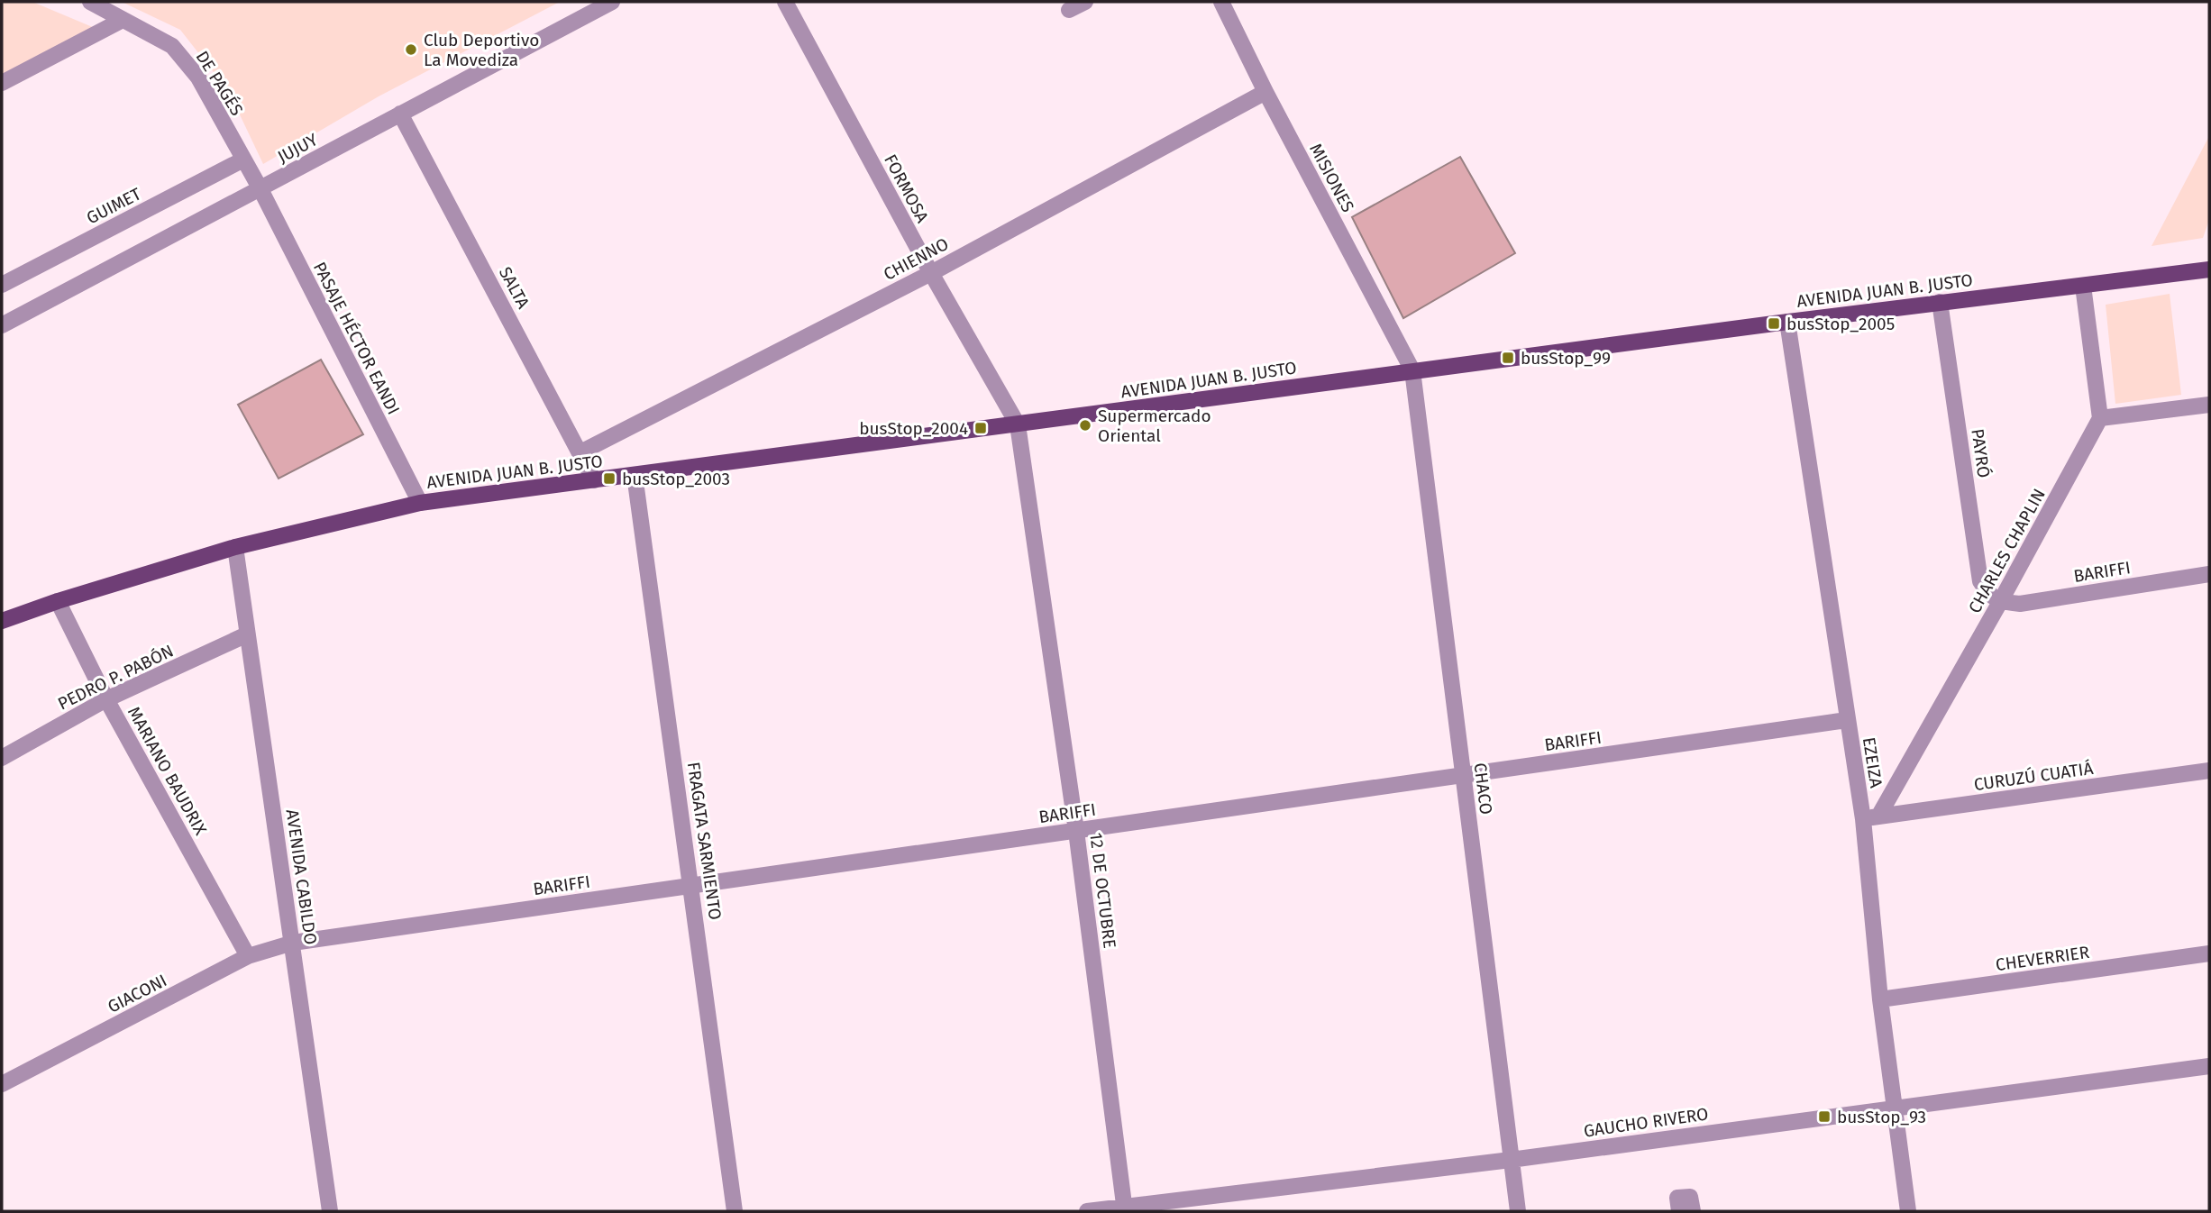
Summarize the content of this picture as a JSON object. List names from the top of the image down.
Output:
{
  "streets": {
    "main road": ["AVENIDA JUAN B. JUSTO"],
    "street": [
      "DE PAGÉS",
      "JUJUY",
      "MISIONES",
      "FORMOSA",
      "GUIMET",
      "CHIENNO",
      "SALTA",
      "PASAJE HÉCTOR EANDI",
      "PAYRÓ",
      "CHARLES CHAPLIN",
      "BARIFFI",
      "PEDRO P. PABÓN",
      "EZEIZA",
      "MARIANO BAUDRIX",
      "CURUZÚ CUATIÁ",
      "CHACO",
      "FRAGATA SARMIENTO",
      "AVENIDA CABILDO",
      "12 DE OCTUBRE",
      "CHEVERRIER",
      "GIACONI",
      "GAUCHO RIVERO"
    ]
  },
  "crossings": [
    ["DE PAGÉS", "JUJUY"],
    ["DE PAGÉS", "GUIMET"],
    ["DE PAGÉS", "PASAJE HÉCTOR EANDI"],
    ["JUJUY", "SALTA"],
    ["JUJUY", "PASAJE HÉCTOR EANDI"],
    ["MISIONES", "CHIENNO"],
    ["MISIONES", "AVENIDA JUAN B. JUSTO"],
    ["MISIONES", "CHACO"],
    ["FORMOSA", "CHIENNO"],
    ["FORMOSA", "AVENIDA JUAN B. JUSTO"],
    ["FORMOSA", "12 DE OCTUBRE"],
    ["CHIENNO", "SALTA"],
    ["SALTA", "AVENIDA JUAN B. JUSTO"],
    ["AVENIDA JUAN B. JUSTO", "PASAJE HÉCTOR EANDI"],
    ["AVENIDA JUAN B. JUSTO", "PAYRÓ"],
    ["AVENIDA JUAN B. JUSTO", "EZEIZA"],
    ["AVENIDA JUAN B. JUSTO", "MARIANO BAUDRIX"],
    ["AVENIDA JUAN B. JUSTO", "CHACO"],
    ["AVENIDA JUAN B. JUSTO", "FRAGATA SARMIENTO"],
    ["AVENIDA JUAN B. JUSTO", "AVENIDA CABILDO"],
    ["AVENIDA JUAN B. JUSTO", "12 DE OCTUBRE"],
    ["PAYRÓ", "CHARLES CHAPLIN"],
    ["PAYRÓ", "BARIFFI"],
    ["CHARLES CHAPLIN", "BARIFFI"],
    ["CHARLES CHAPLIN", "EZEIZA"],
    ["CHARLES CHAPLIN", "CURUZÚ CUATIÁ"],
    ["BARIFFI", "EZEIZA"],
    ["BARIFFI", "CHACO"],
    ["BARIFFI", "FRAGATA SARMIENTO"],
    ["BARIFFI", "AVENIDA CABILDO"],
    ["BARIFFI", "12 DE OCTUBRE"],
    ["BARIFFI", "GIACONI"],
    ["PEDRO P. PABÓN", "MARIANO BAUDRIX"],
    ["PEDRO P. PABÓN", "AVENIDA CABILDO"],
    ["EZEIZA", "CURUZÚ CUATIÁ"],
    ["EZEIZA", "CHEVERRIER"],
    ["EZEIZA", "GAUCHO RIVERO"],
    ["MARIANO BAUDRIX", "GIACONI"],
    ["CHACO", "GAUCHO RIVERO"],
    ["AVENIDA CABILDO", "GIACONI"],
    ["12 DE OCTUBRE", "GAUCHO RIVERO"]
  ],
  "places": {
    "other": ["Club Deportivo La Movediza", "Supermercado Oriental"],
    "transit": [
      "busStop_2005",
      "busStop_99",
      "busStop_2004",
      "busStop_2003",
      "busStop_93"
    ]
  }
}
